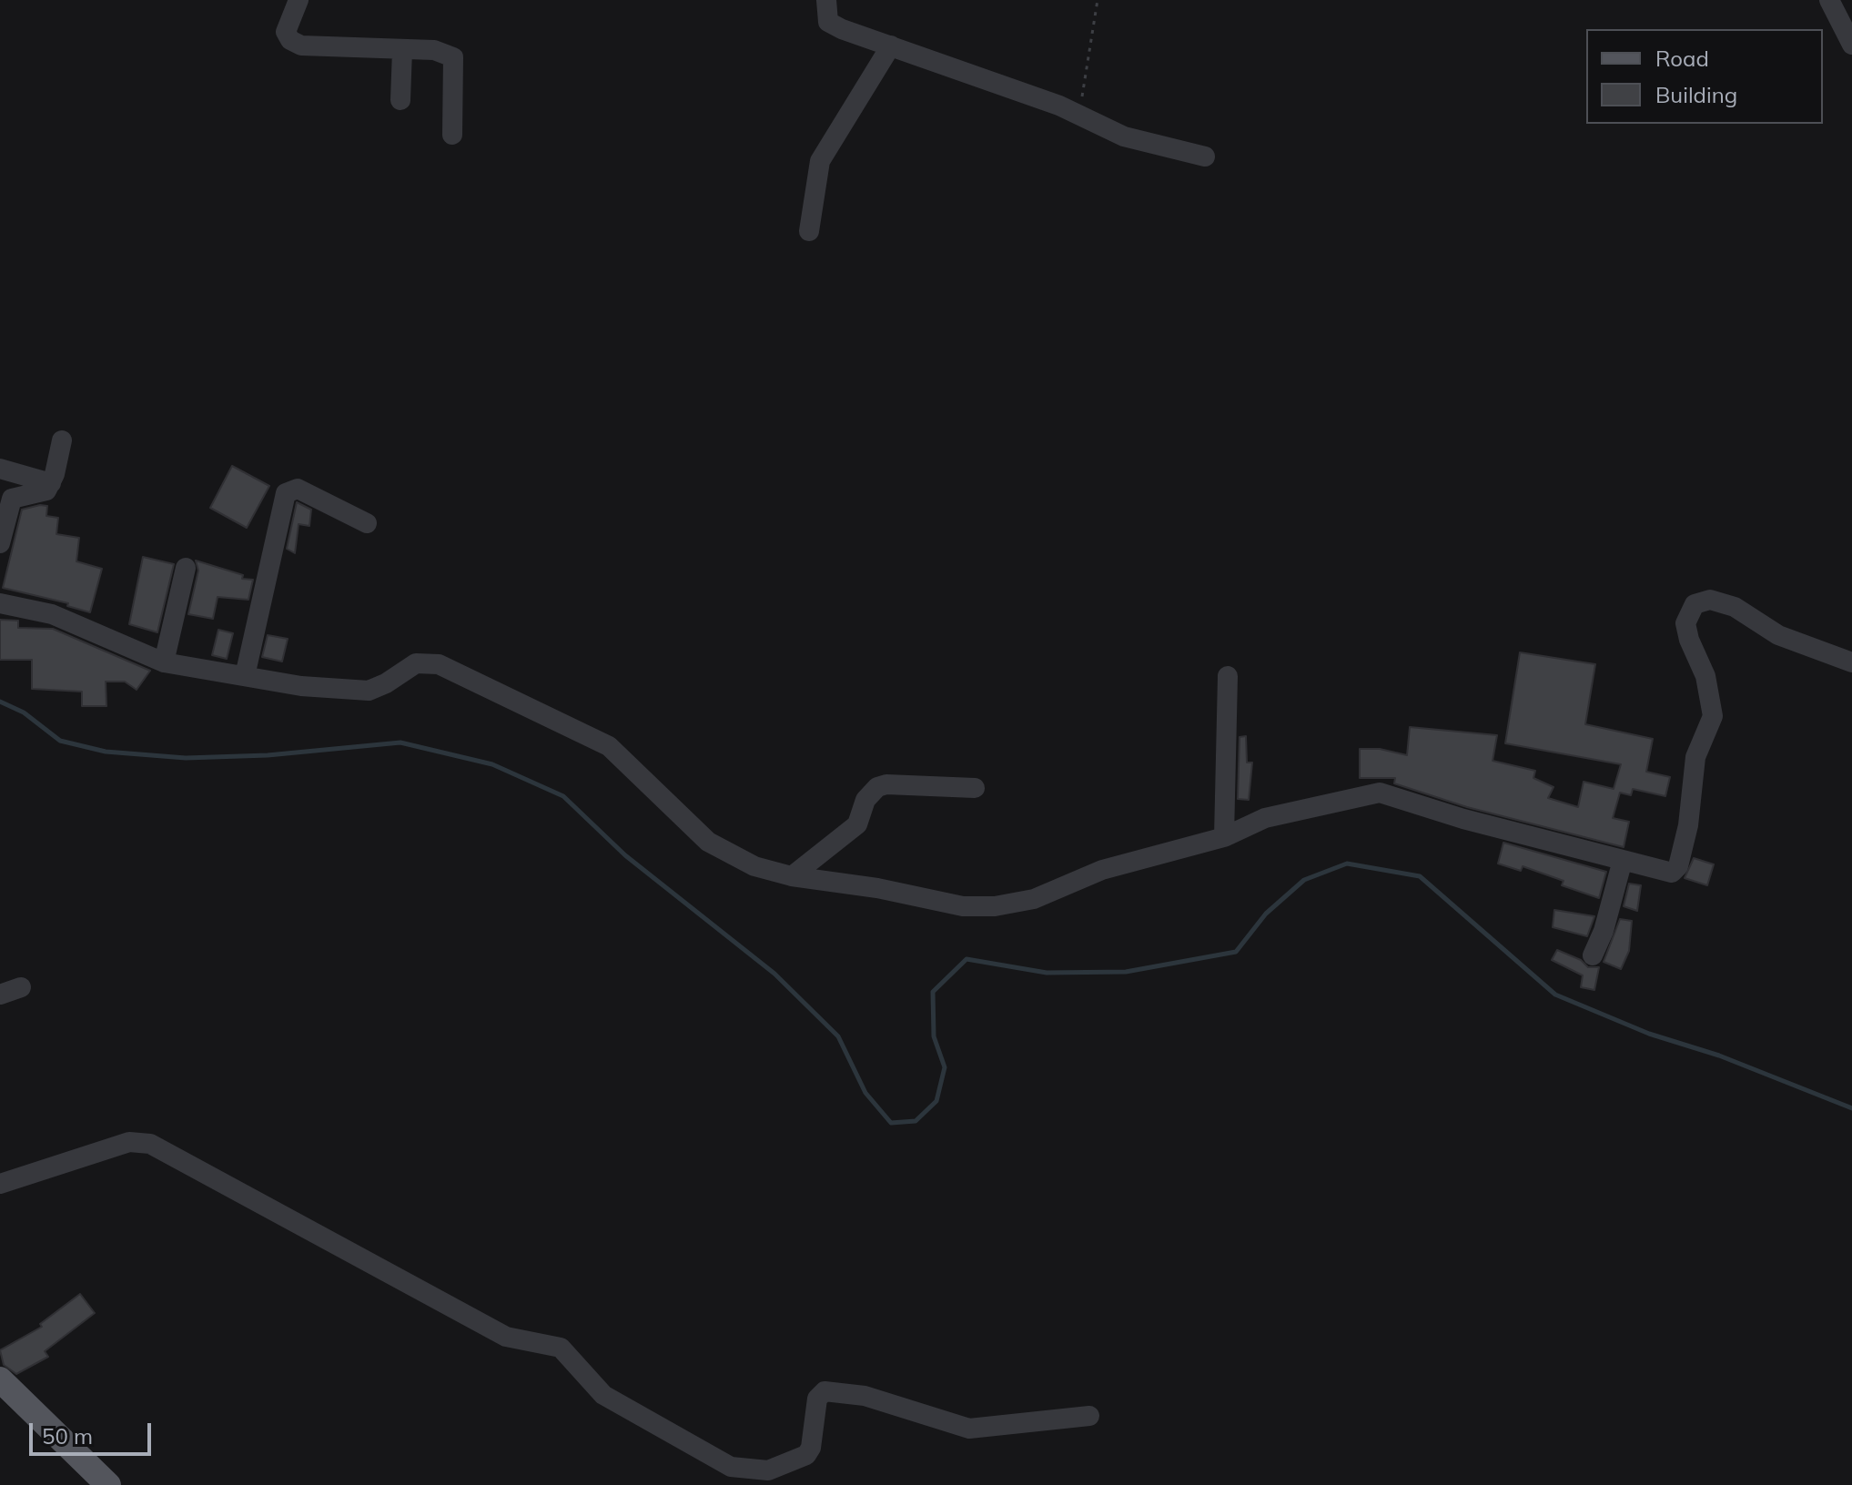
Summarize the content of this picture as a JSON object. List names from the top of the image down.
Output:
{
  "legend": ["Road", "Building"],
  "scale_bar": "50 m"
}
